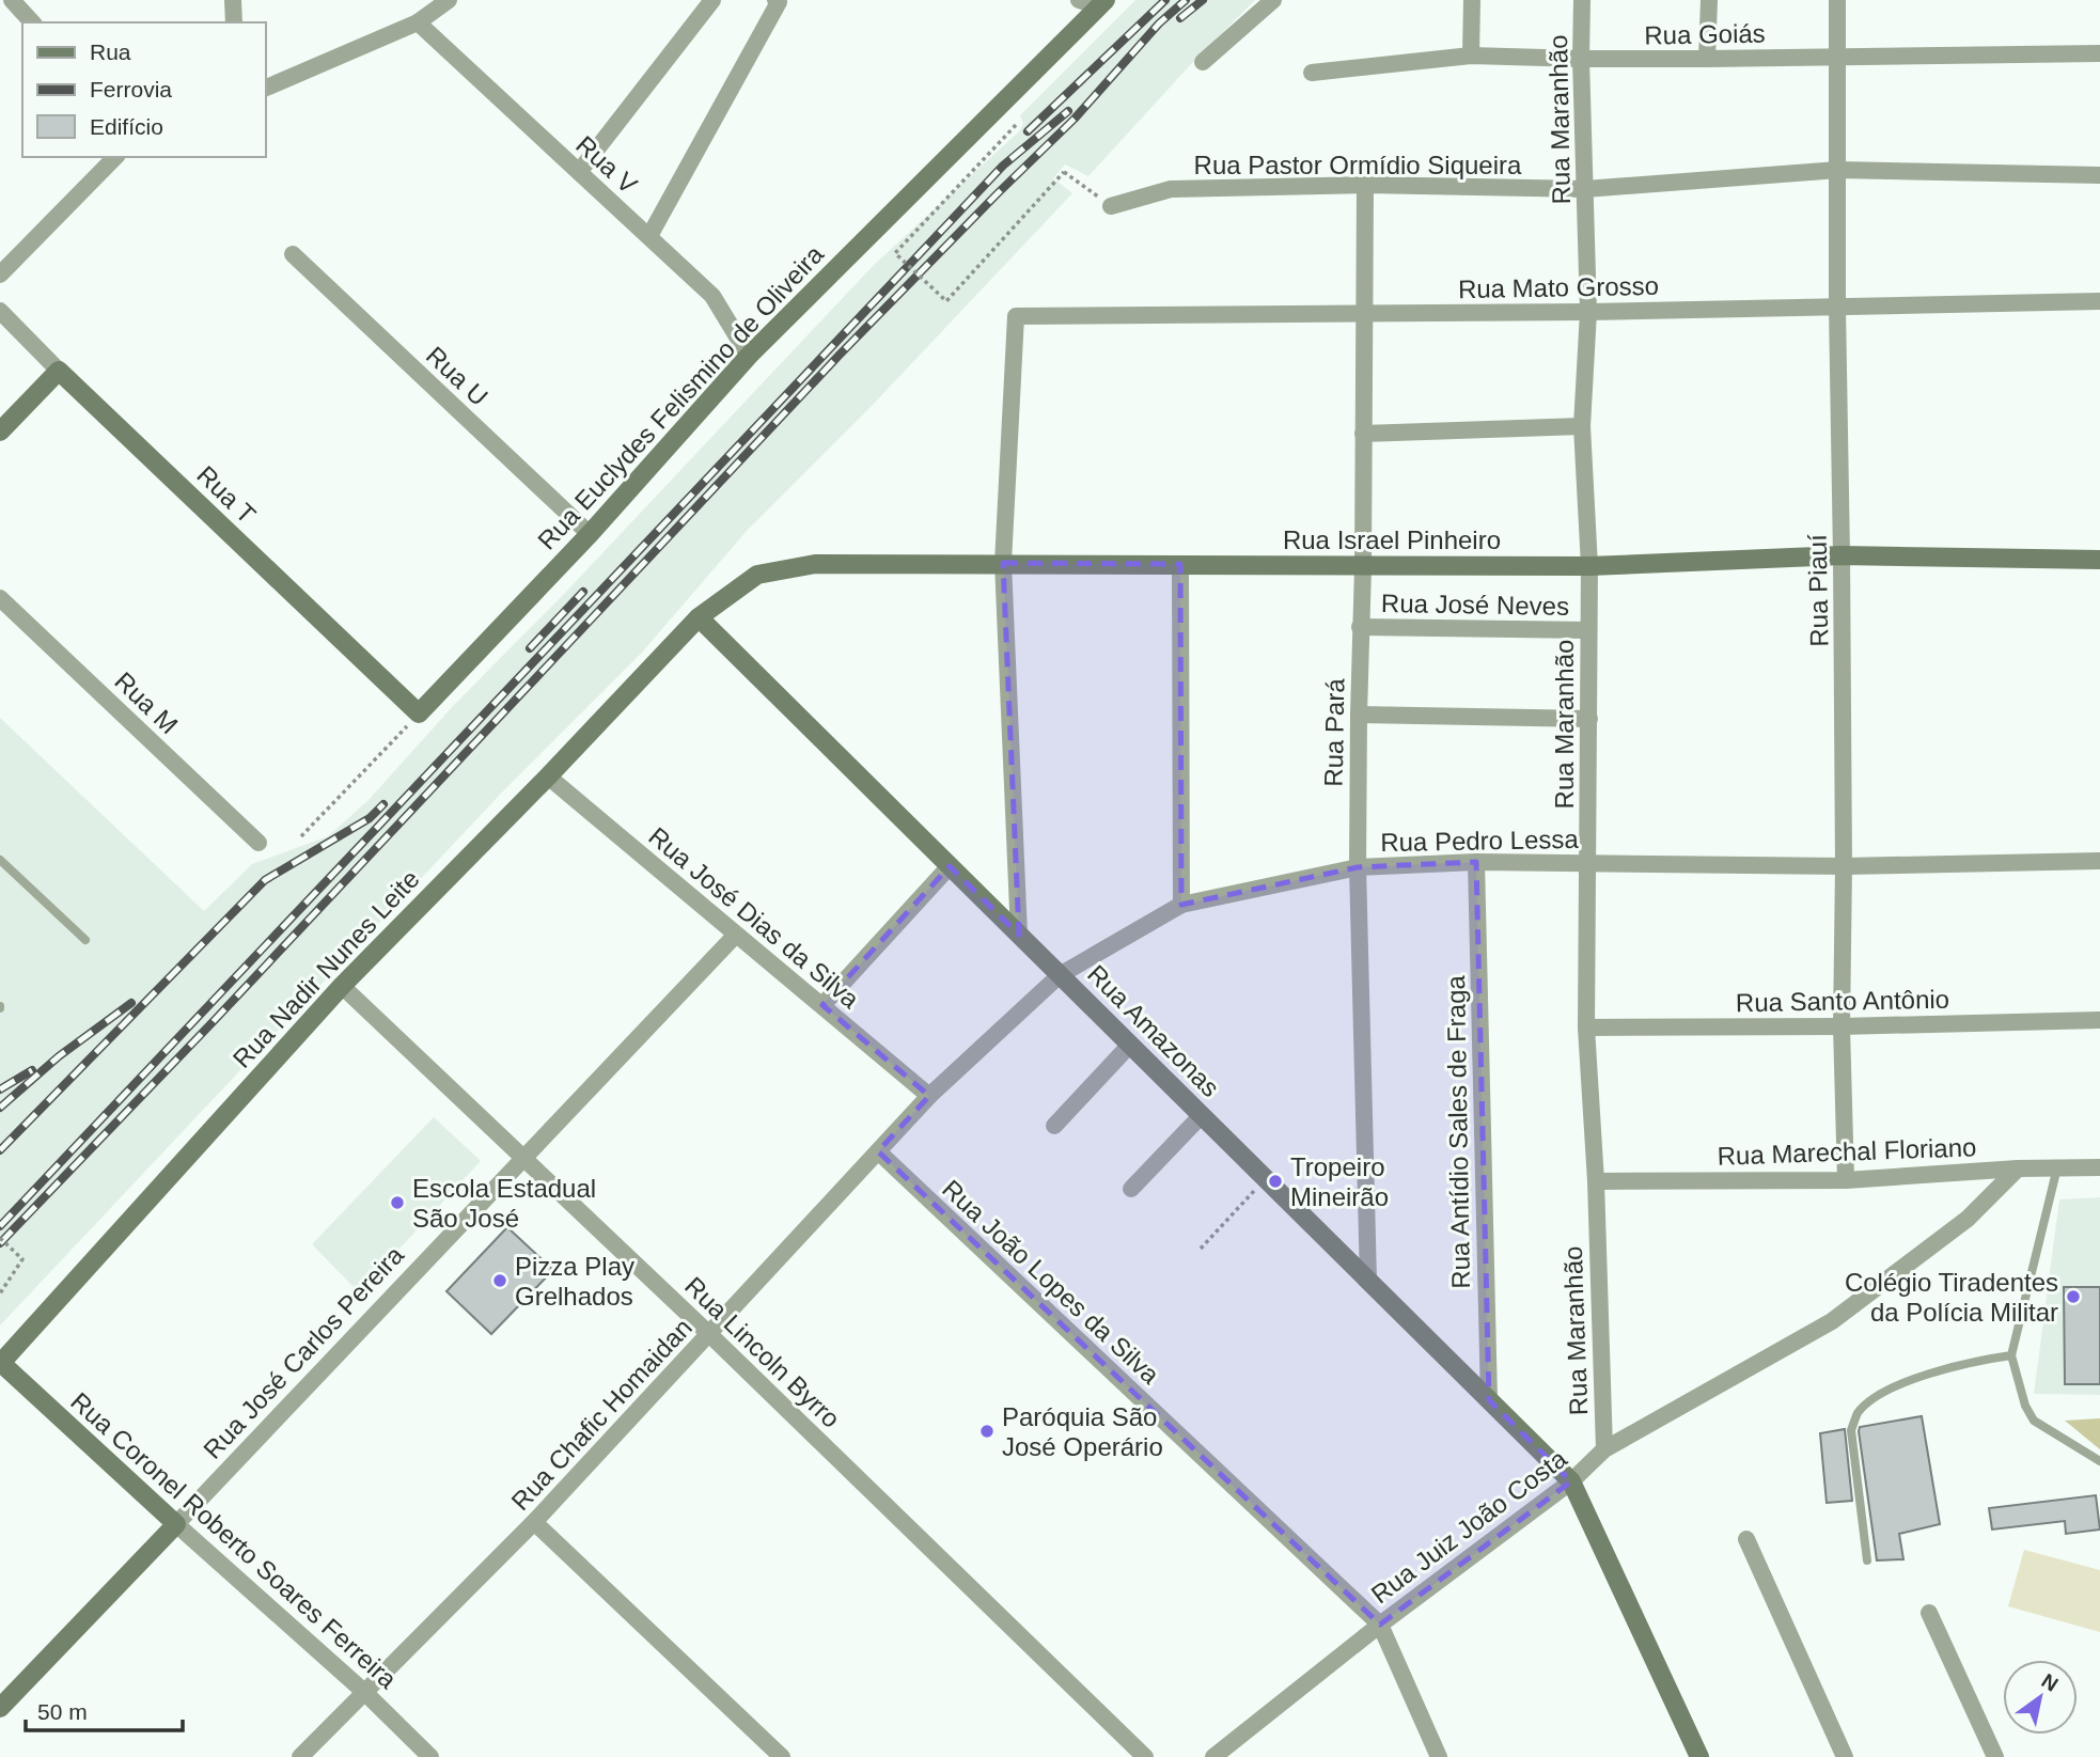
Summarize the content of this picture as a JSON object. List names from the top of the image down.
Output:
{
  "streets": {
    "street": [
      "Rua Goiás",
      "Rua Maranhão",
      "Rua V",
      "Rua Pastor Ormídio Siqueira",
      "Rua Mato Grosso",
      "Rua U",
      "Rua Euclydes Felismino de Oliveira",
      "Rua T",
      "Rua Israel Pinheiro",
      "Rua Piauí",
      "Rua José Neves",
      "Rua M",
      "Rua Pará",
      "Rua Pedro Lessa",
      "Rua José Dias da Silva",
      "Rua Nadir Nunes Leite",
      "Rua Santo Antônio",
      "Rua Amazonas",
      "Rua Antídio Sales de Fraga",
      "Rua Marechal Floriano",
      "Rua João Lopes da Silva",
      "Rua José Carlos Pereira",
      "Rua Lincoln Byrro",
      "Rua Chafic Homaidan",
      "Rua Juiz João Costa",
      "Rua Coronel Roberto Soares Ferreira"
    ]
  },
  "crossings": [
    ["Rua Goiás", "Rua Maranhão"],
    ["Rua Goiás", "Rua Piauí"],
    ["Rua Maranhão", "Rua Pastor Ormídio Siqueira"],
    ["Rua Maranhão", "Rua Mato Grosso"],
    ["Rua Maranhão", "Rua Israel Pinheiro"],
    ["Rua Maranhão", "Rua José Neves"],
    ["Rua Maranhão", "Rua Pedro Lessa"],
    ["Rua Maranhão", "Rua Santo Antônio"],
    ["Rua Maranhão", "Rua Marechal Floriano"],
    ["Rua Maranhão", "Rua Juiz João Costa"],
    ["Rua V", "Rua Euclydes Felismino de Oliveira"],
    ["Rua Pastor Ormídio Siqueira", "Rua Piauí"],
    ["Rua Pastor Ormídio Siqueira", "Rua Pará"],
    ["Rua Mato Grosso", "Rua Israel Pinheiro"],
    ["Rua Mato Grosso", "Rua Piauí"],
    ["Rua Mato Grosso", "Rua Pará"],
    ["Rua U", "Rua Euclydes Felismino de Oliveira"],
    ["Rua Euclydes Felismino de Oliveira", "Rua T"],
    ["Rua Israel Pinheiro", "Rua Piauí"],
    ["Rua Israel Pinheiro", "Rua Pará"],
    ["Rua Israel Pinheiro", "Rua Nadir Nunes Leite"],
    ["Rua Israel Pinheiro", "Rua Amazonas"],
    ["Rua Piauí", "Rua Pedro Lessa"],
    ["Rua Piauí", "Rua Santo Antônio"],
    ["Rua Piauí", "Rua Marechal Floriano"],
    ["Rua José Neves", "Rua Pará"],
    ["Rua Pará", "Rua Pedro Lessa"],
    ["Rua Pará", "Rua Amazonas"],
    ["Rua Pedro Lessa", "Rua José Dias da Silva"],
    ["Rua Pedro Lessa", "Rua Amazonas"],
    ["Rua Pedro Lessa", "Rua Antídio Sales de Fraga"],
    ["Rua Pedro Lessa", "Rua Chafic Homaidan"],
    ["Rua José Dias da Silva", "Rua Nadir Nunes Leite"],
    ["Rua José Dias da Silva", "Rua José Carlos Pereira"],
    ["Rua José Dias da Silva", "Rua Chafic Homaidan"],
    ["Rua Nadir Nunes Leite", "Rua Amazonas"],
    ["Rua Nadir Nunes Leite", "Rua Lincoln Byrro"],
    ["Rua Nadir Nunes Leite", "Rua Coronel Roberto Soares Ferreira"],
    ["Rua Amazonas", "Rua Antídio Sales de Fraga"],
    ["Rua Amazonas", "Rua Juiz João Costa"],
    ["Rua Marechal Floriano", "Rua Juiz João Costa"],
    ["Rua João Lopes da Silva", "Rua Chafic Homaidan"],
    ["Rua João Lopes da Silva", "Rua Juiz João Costa"],
    ["Rua José Carlos Pereira", "Rua Lincoln Byrro"],
    ["Rua José Carlos Pereira", "Rua Coronel Roberto Soares Ferreira"],
    ["Rua Lincoln Byrro", "Rua Chafic Homaidan"],
    ["Rua Chafic Homaidan", "Rua Coronel Roberto Soares Ferreira"]
  ],
  "places": [
    "Tropeiro Mineirão",
    "Escola Estadual São José",
    "Pizza Play Grelhados",
    "Colégio Tiradentes da Polícia Militar",
    "Paróquia São José Operário"
  ],
  "legend": ["Rua", "Ferrovia", "Edifício"],
  "scale_bar": "50 m",
  "north": "top right"
}
